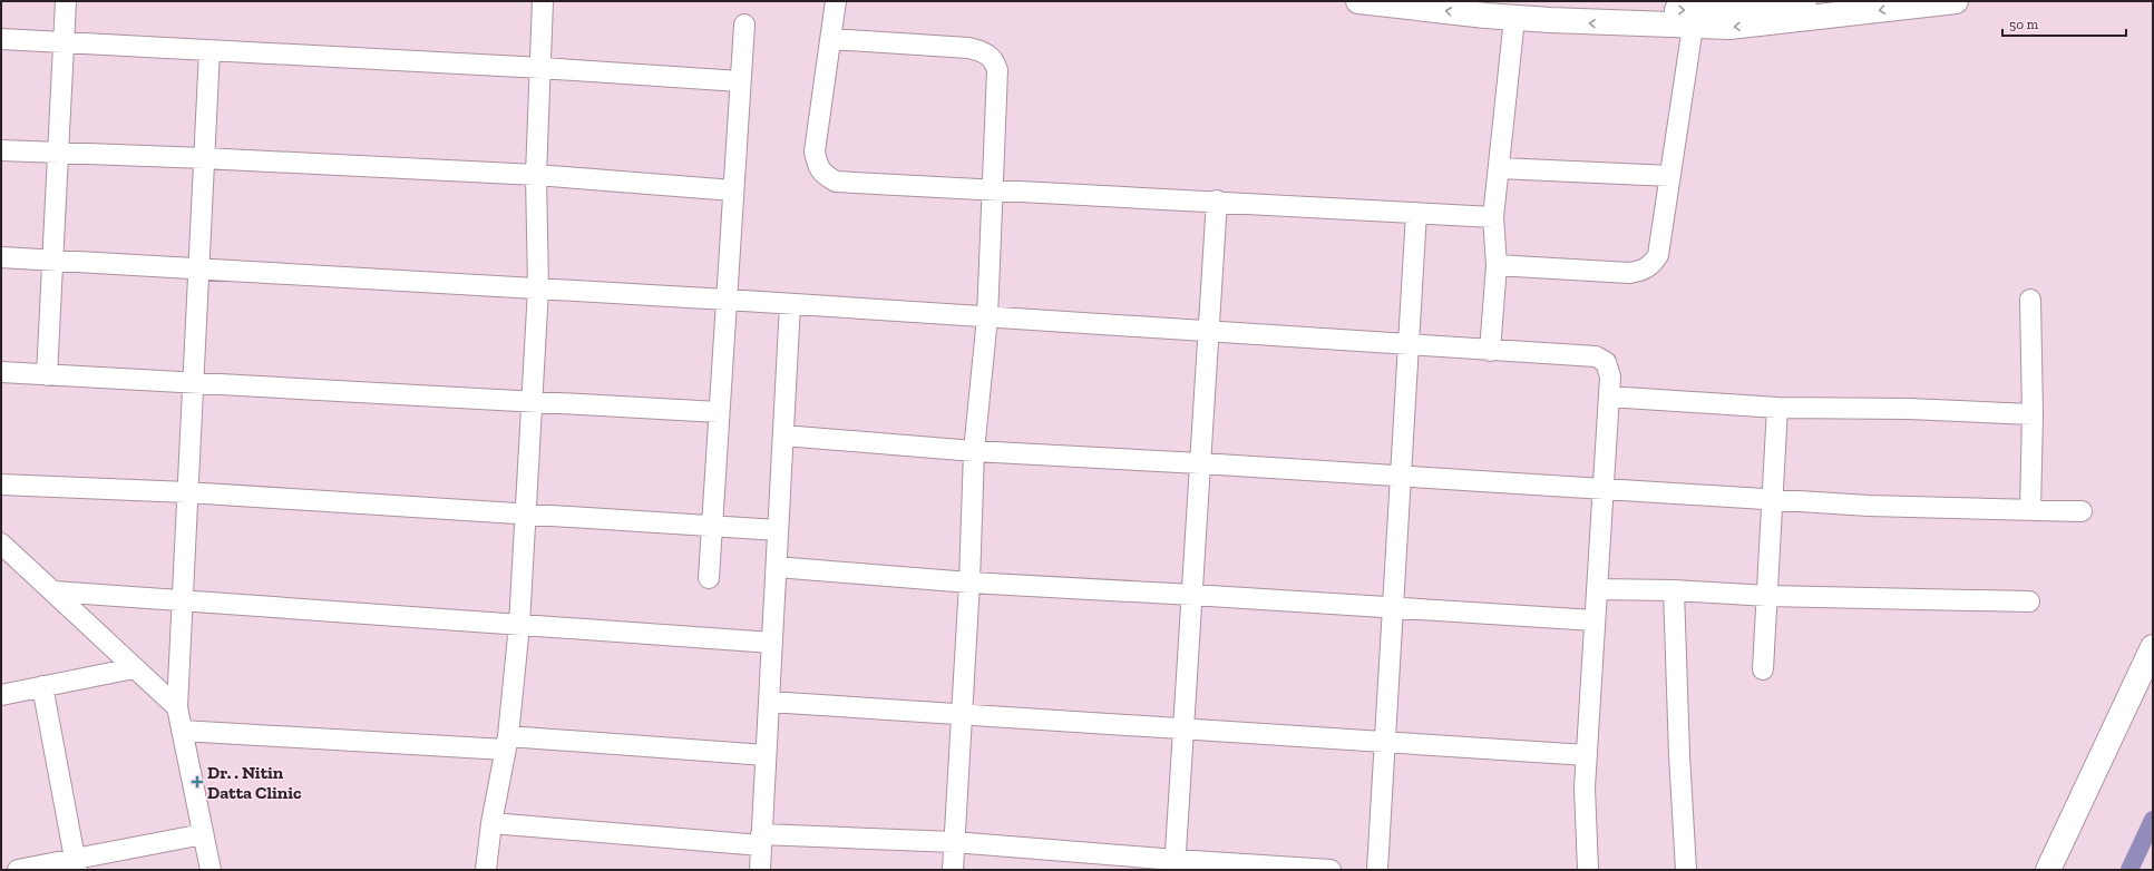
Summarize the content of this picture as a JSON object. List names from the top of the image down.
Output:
{
  "places": {
    "health": ["Dr. . Nitin Datta Clinic"]
  },
  "scale_bar": "50 m"
}
